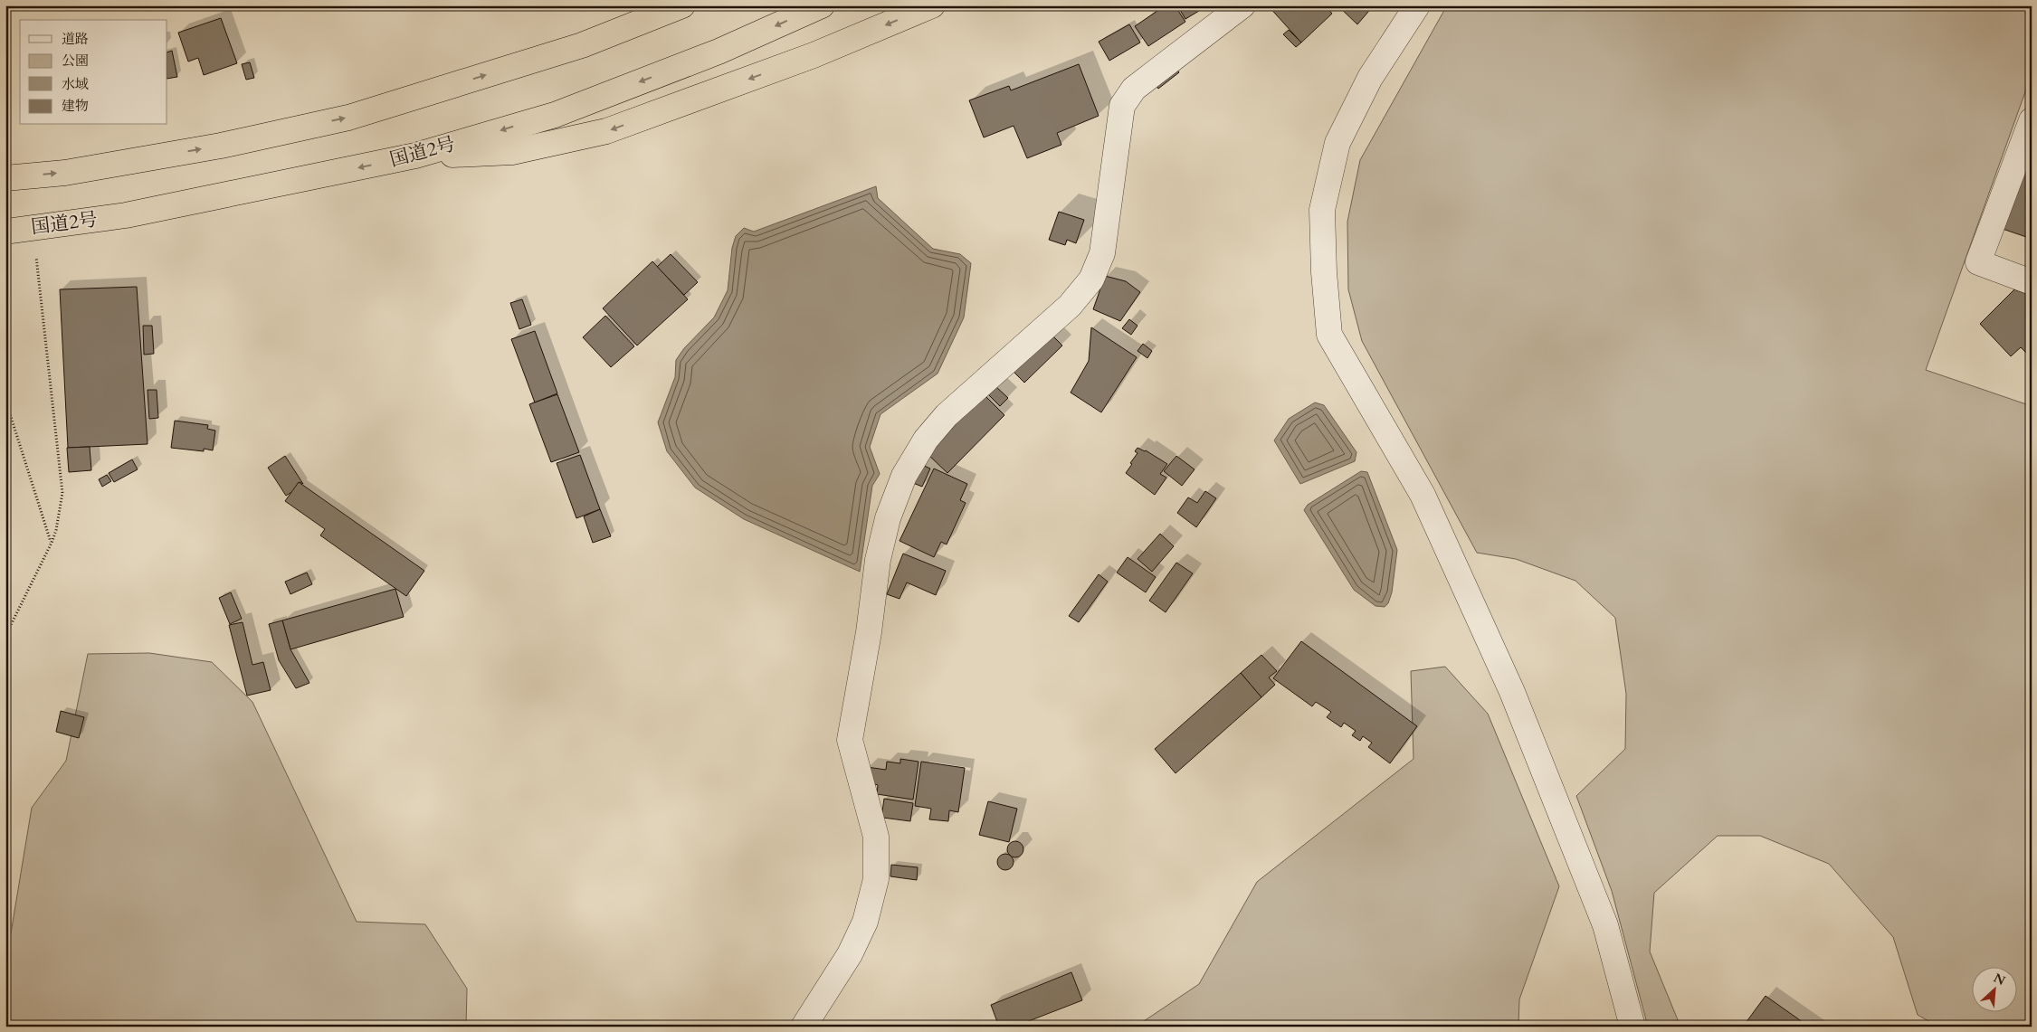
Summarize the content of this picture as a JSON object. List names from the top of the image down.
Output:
{
  "streets": {
    "highway": ["国道2号"]
  },
  "legend": [
    "道路",
    "公園",
    "水域",
    "建物"
  ],
  "north": "top right"
}
